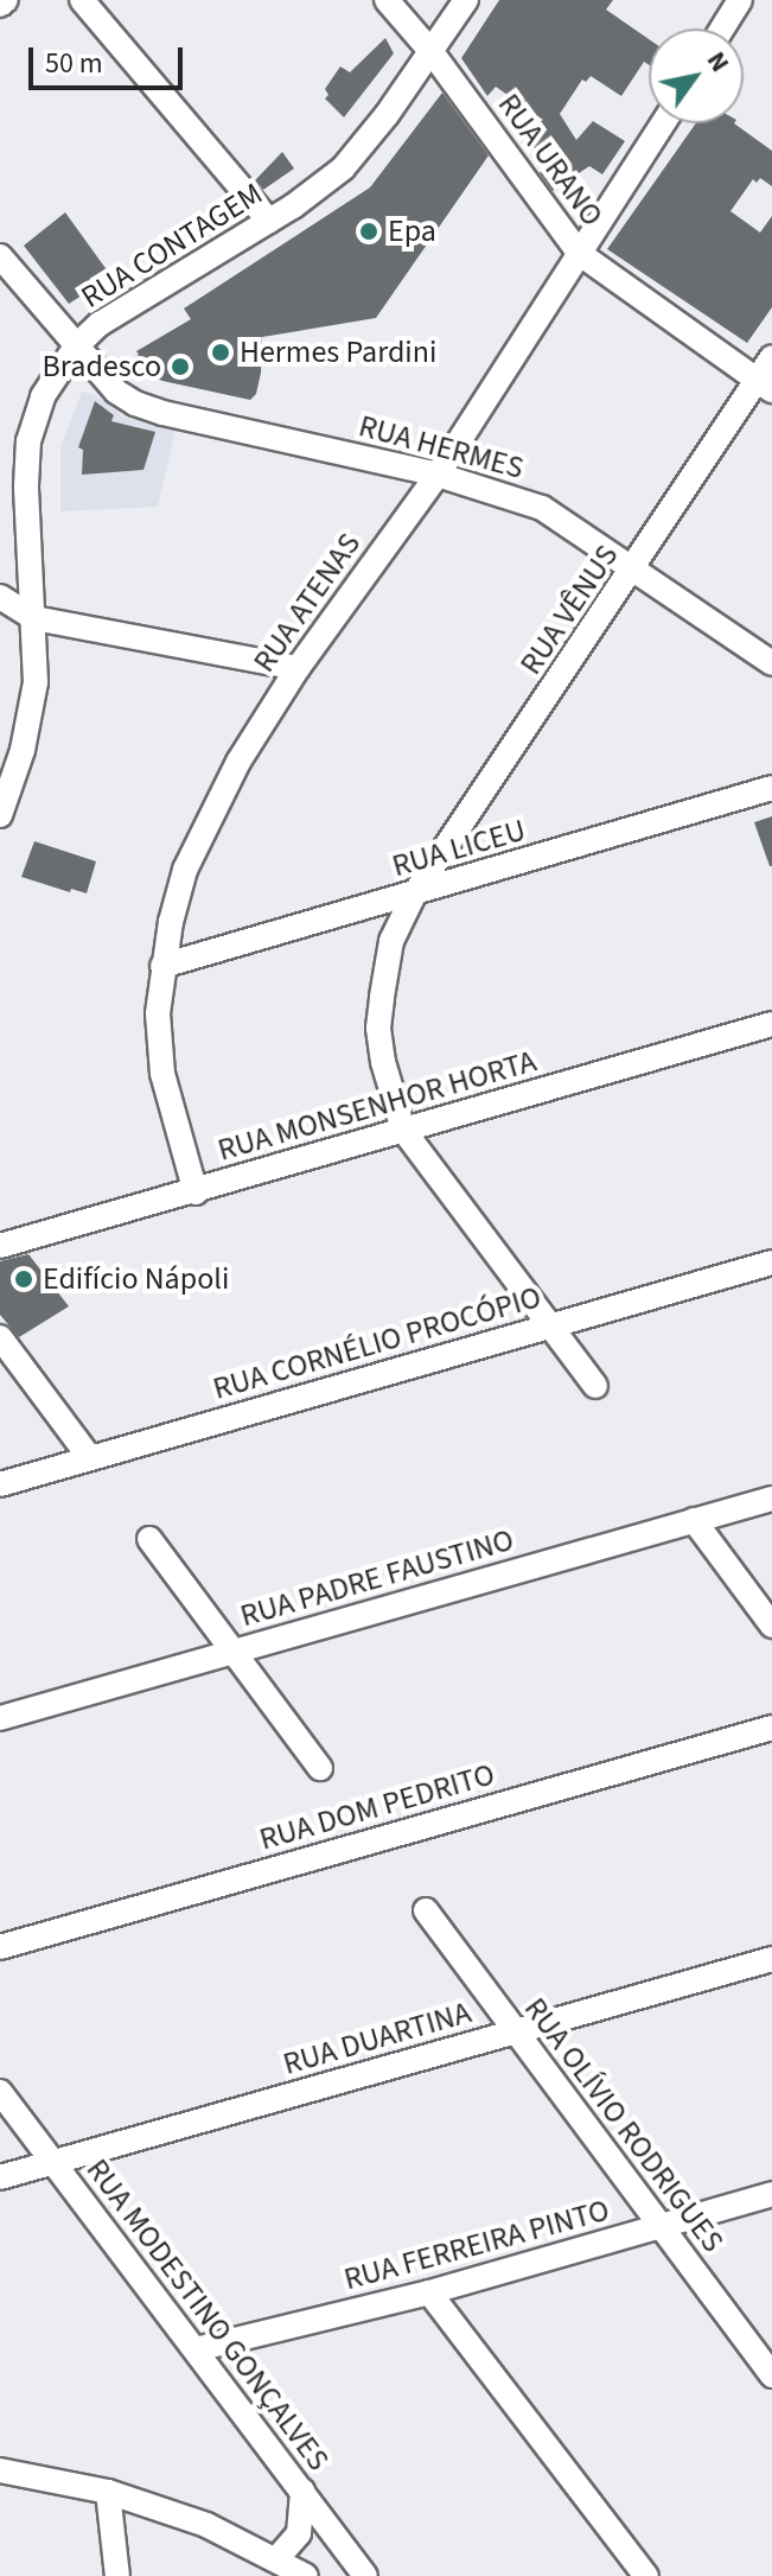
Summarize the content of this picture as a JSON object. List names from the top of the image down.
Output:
{
  "streets": {
    "street": [
      "RUA URANO",
      "RUA CONTAGEM",
      "RUA HERMES",
      "RUA ATENAS",
      "RUA VÊNUS",
      "RUA LICEU",
      "RUA MONSENHOR HORTA",
      "RUA CORNÉLIO PROCÓPIO",
      "RUA PADRE FAUSTINO",
      "RUA DOM PEDRITO",
      "RUA DUARTINA",
      "RUA OLÍVIO RODRIGUES",
      "RUA FERREIRA PINTO",
      "RUA MODESTINO GONÇALVES"
    ]
  },
  "crossings": [
    ["RUA URANO", "RUA CONTAGEM"],
    ["RUA URANO", "RUA ATENAS"],
    ["RUA URANO", "RUA VÊNUS"],
    ["RUA CONTAGEM", "RUA HERMES"],
    ["RUA HERMES", "RUA ATENAS"],
    ["RUA HERMES", "RUA VÊNUS"],
    ["RUA ATENAS", "RUA LICEU"],
    ["RUA ATENAS", "RUA MONSENHOR HORTA"],
    ["RUA VÊNUS", "RUA LICEU"],
    ["RUA VÊNUS", "RUA MONSENHOR HORTA"],
    ["RUA DUARTINA", "RUA OLÍVIO RODRIGUES"],
    ["RUA DUARTINA", "RUA MODESTINO GONÇALVES"],
    ["RUA OLÍVIO RODRIGUES", "RUA FERREIRA PINTO"],
    ["RUA FERREIRA PINTO", "RUA MODESTINO GONÇALVES"]
  ],
  "places": [
    "Epa",
    "Hermes Pardini",
    "Bradesco",
    "Edifício Nápoli"
  ],
  "scale_bar": "50 m",
  "north": "top right"
}
